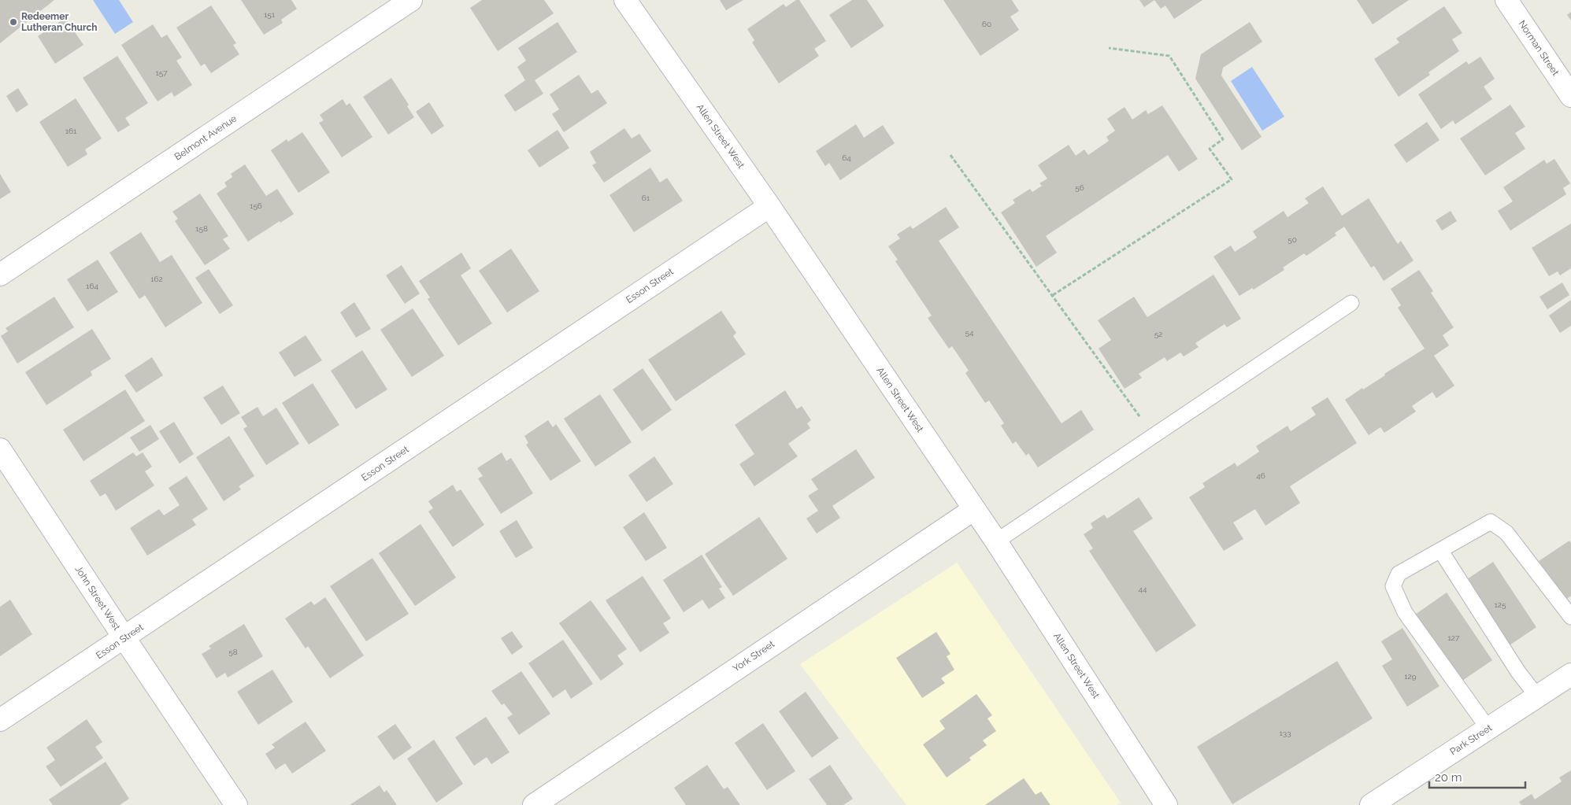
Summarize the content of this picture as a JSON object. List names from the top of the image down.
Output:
{
  "streets": {
    "street": [
      "Norman Street",
      "Allen Street West",
      "Belmont Avenue",
      "Esson Street",
      "John Street West",
      "York Street",
      "Park Street"
    ]
  },
  "crossings": [
    ["Allen Street West", "Esson Street"],
    ["Allen Street West", "York Street"],
    ["Esson Street", "John Street West"]
  ],
  "places": ["Redeemer Lutheran Church"],
  "house_numbers": [
    "151",
    "60",
    "157",
    "161",
    "64",
    "56",
    "61",
    "156",
    "158",
    "50",
    "162",
    "164",
    "54",
    "52",
    "46",
    "44",
    "125",
    "127",
    "58",
    "129",
    "133"
  ],
  "scale_bar": "20 m"
}
